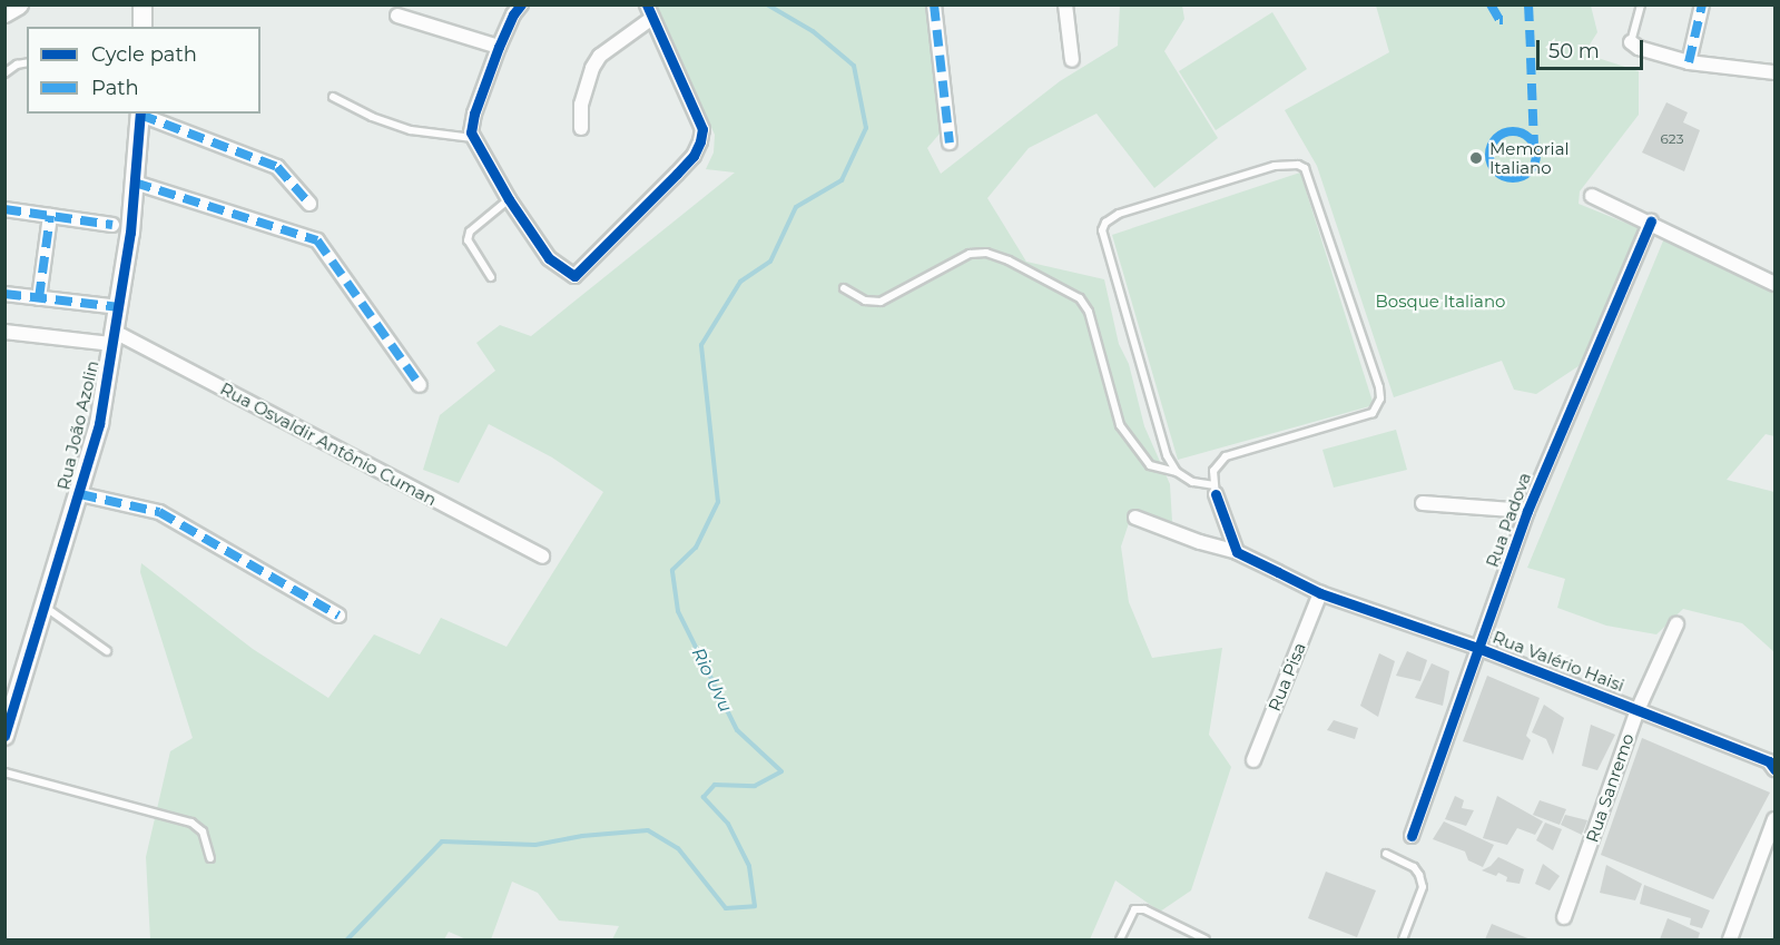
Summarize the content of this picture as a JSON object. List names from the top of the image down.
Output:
{
  "streets": {
    "street": [
      "Rua João Azolin",
      "Rua Osvaldir Antônio Cuman",
      "Rua Padova",
      "Rua Valério Haisi",
      "Rua Pisa",
      "Rua Sanremo"
    ]
  },
  "crossings": [
    ["Rua João Azolin", "Rua Osvaldir Antônio Cuman"],
    ["Rua Padova", "Rua Valério Haisi"],
    ["Rua Valério Haisi", "Rua Pisa"],
    ["Rua Valério Haisi", "Rua Sanremo"]
  ],
  "water": ["Rio Uvu"],
  "parks": ["Bosque Italiano"],
  "places": ["Memorial Italiano"],
  "house_numbers": ["623"],
  "legend": ["Cycle path", "Path"],
  "scale_bar": "50 m"
}
